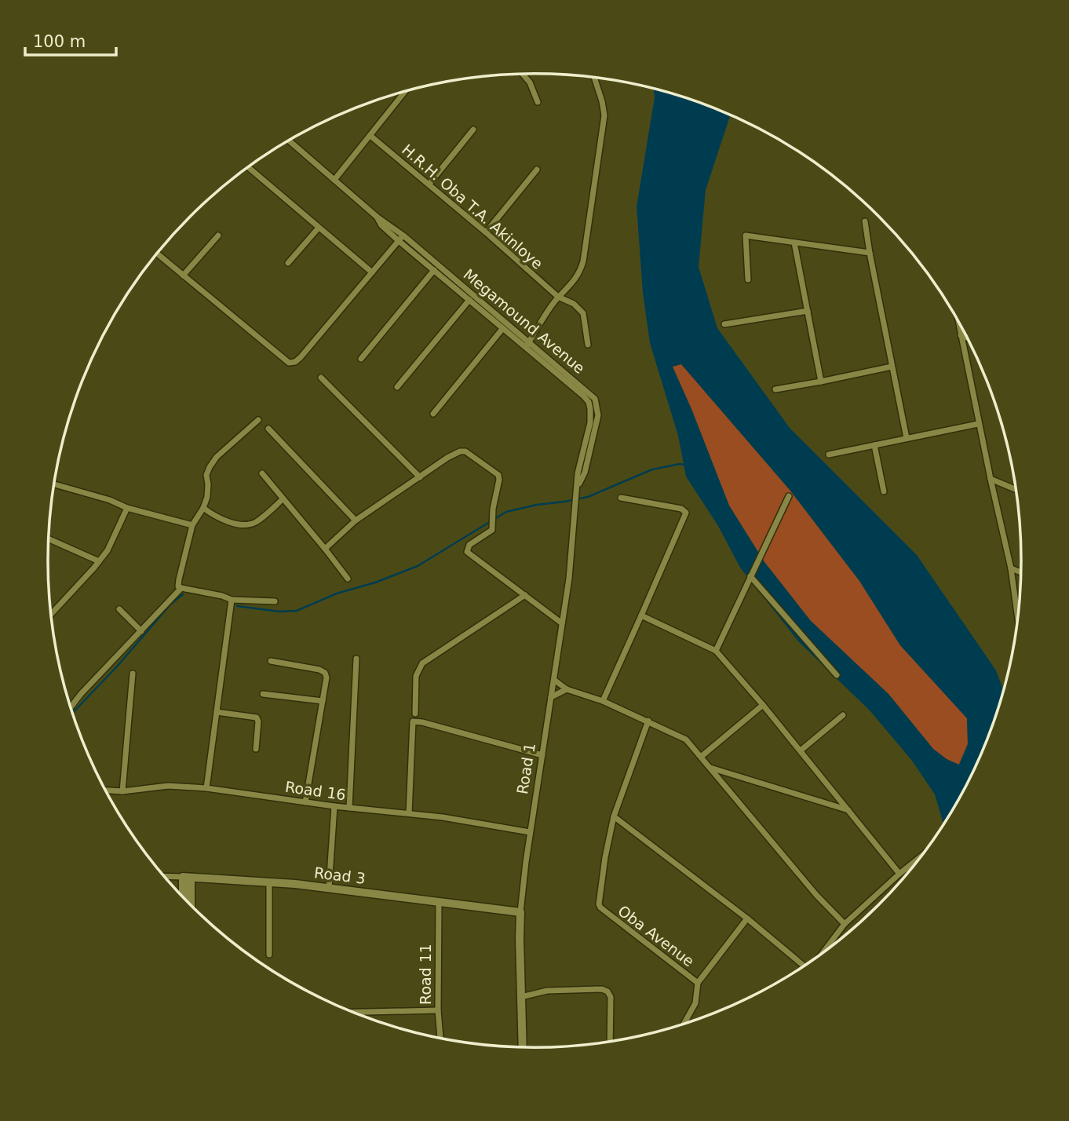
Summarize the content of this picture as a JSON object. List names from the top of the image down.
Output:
{
  "streets": {
    "street": [
      "H.R.H. Oba T.A. Akinloye",
      "Megamound Avenue",
      "Road 1",
      "Road 16",
      "Road 3",
      "Oba Avenue",
      "Road 11"
    ]
  },
  "crossings": [
    ["Megamound Avenue", "Road 1"],
    ["Road 1", "Road 16"],
    ["Road 1", "Road 3"],
    ["Road 3", "Road 11"]
  ],
  "scale_bar": "100 m"
}
